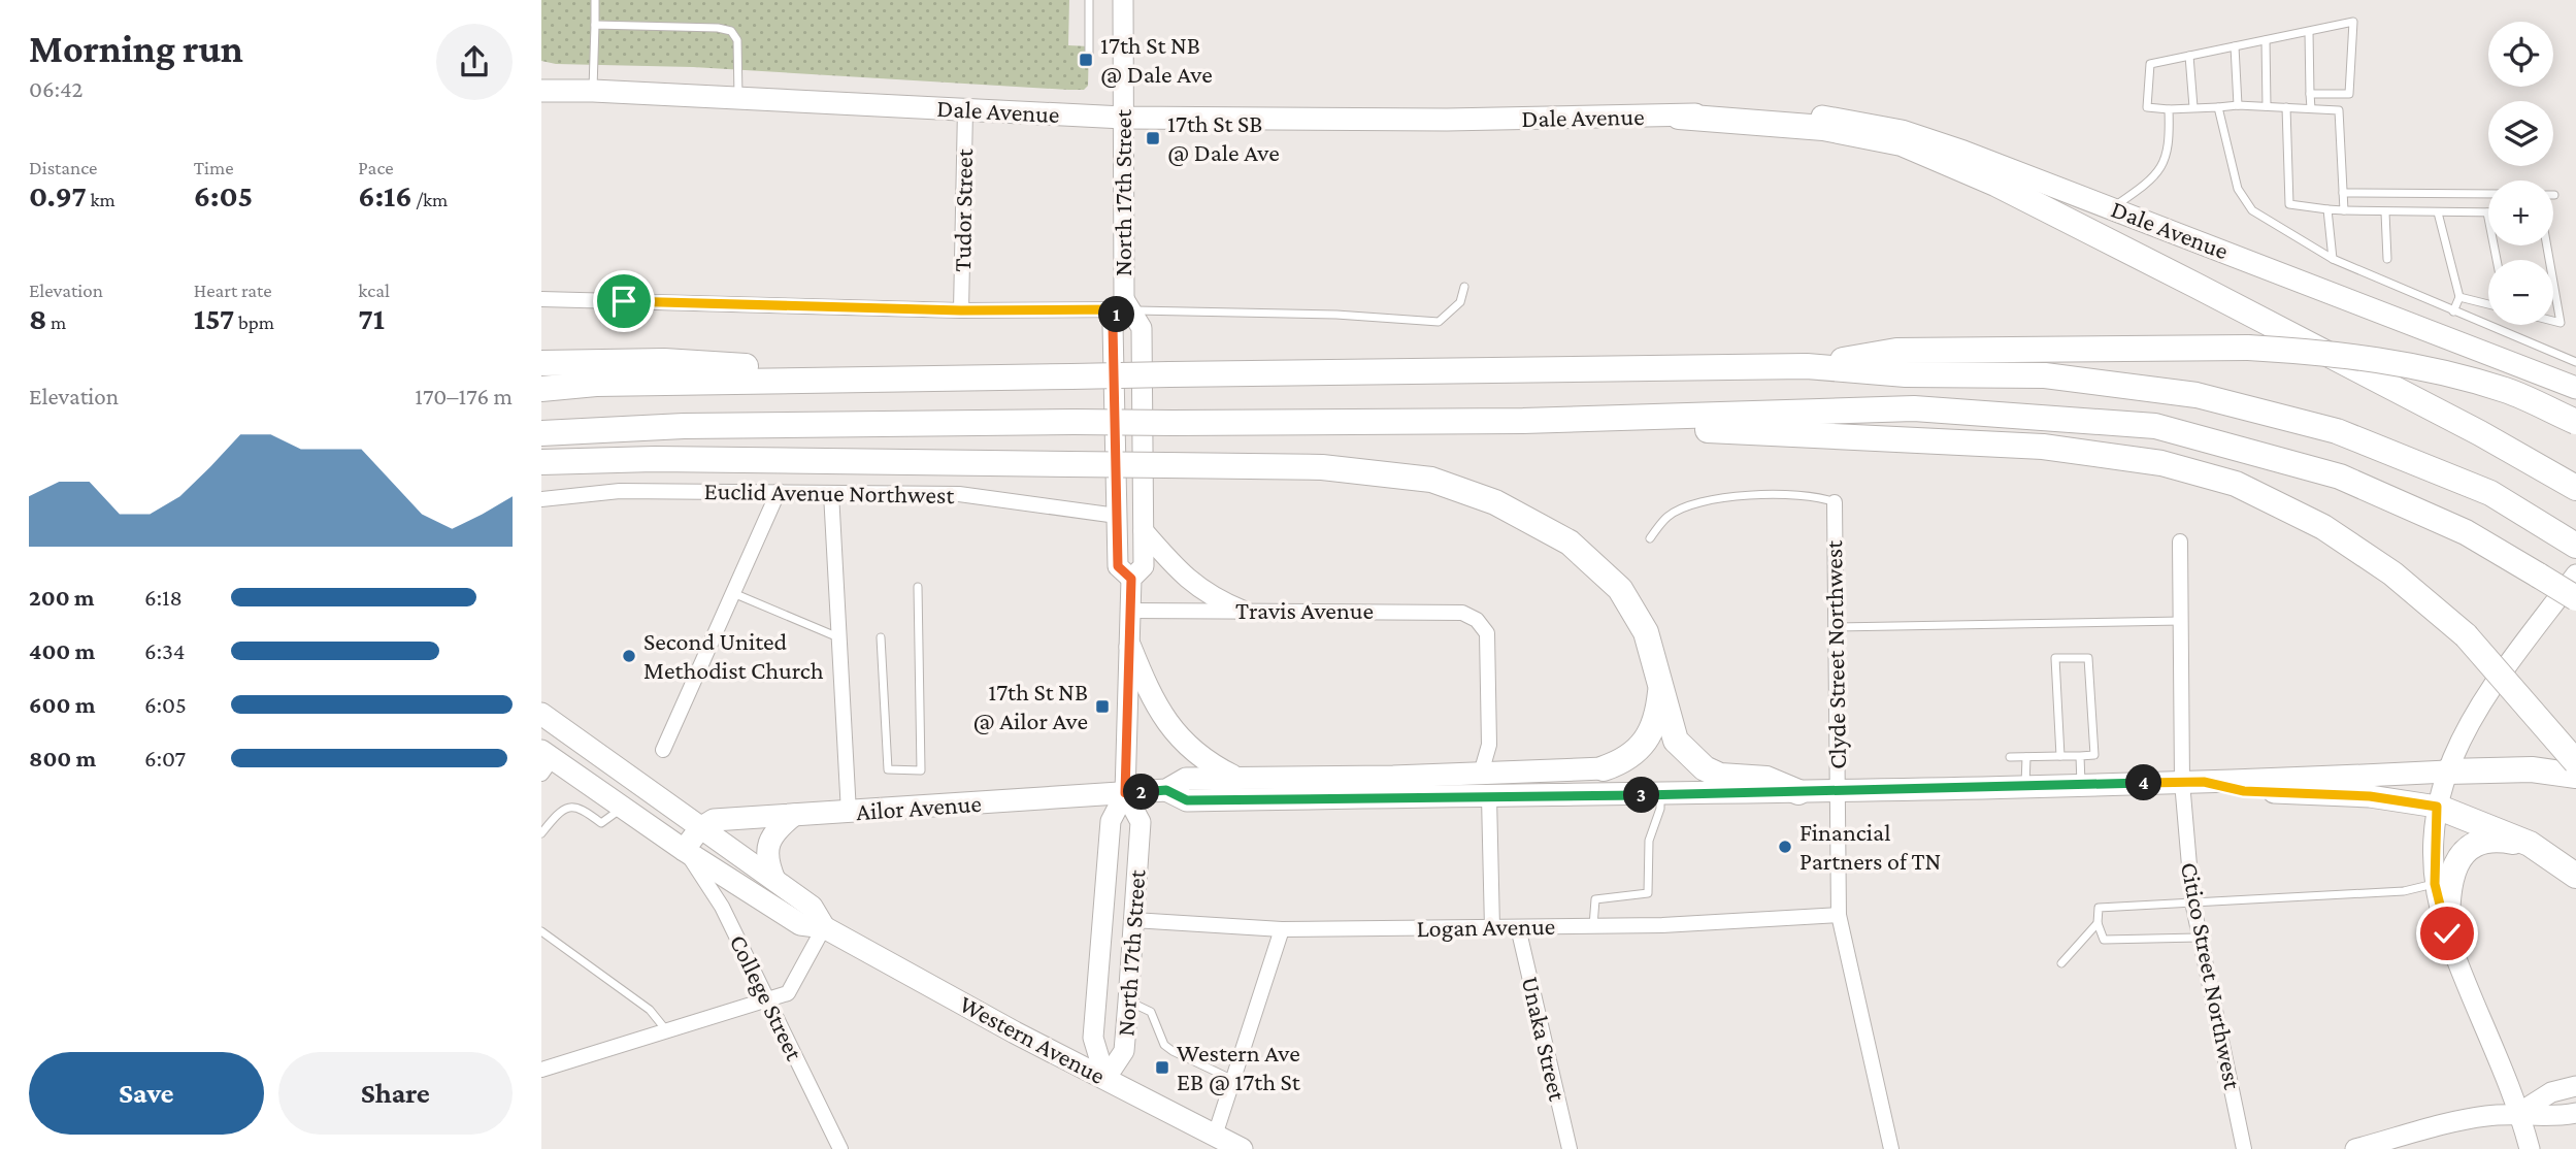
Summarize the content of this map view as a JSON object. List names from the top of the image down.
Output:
{
  "streets": {
    "main road": [
      "Dale Avenue",
      "North 17th Street",
      "Ailor Avenue",
      "Western Avenue"
    ],
    "street": [
      "Tudor Street",
      "Euclid Avenue Northwest",
      "Travis Avenue",
      "Clyde Street Northwest",
      "Logan Avenue",
      "Citico Street Northwest",
      "College Street",
      "Unaka Street"
    ]
  },
  "crossings": [
    ["Dale Avenue", "North 17th Street"],
    ["Dale Avenue", "Tudor Street"],
    ["North 17th Street", "Euclid Avenue Northwest"],
    ["North 17th Street", "Travis Avenue"],
    ["North 17th Street", "Ailor Avenue"],
    ["North 17th Street", "Logan Avenue"],
    ["North 17th Street", "Western Avenue"],
    ["Travis Avenue", "Ailor Avenue"],
    ["Clyde Street Northwest", "Ailor Avenue"],
    ["Clyde Street Northwest", "Logan Avenue"],
    ["Ailor Avenue", "Citico Street Northwest"],
    ["Ailor Avenue", "Western Avenue"],
    ["Logan Avenue", "Unaka Street"],
    ["College Street", "Western Avenue"]
  ],
  "places": {
    "transit": [
      "17th St NB @ Dale Ave",
      "17th St SB @ Dale Ave",
      "17th St NB @ Ailor Ave",
      "Western Ave EB @ 17th St"
    ],
    "other": ["Second United Methodist Church", "Financial Partners of TN"]
  },
  "page": {
    "heading": ["Morning run", "06:42"],
    "map_buttons": ["+", "−"],
    "stats": [
      ["Distance", "0.97 km"],
      ["Time", "6:05"],
      ["Pace", "6:16 /km"],
      ["Elevation", "8 m"],
      ["Heart rate", "157 bpm"],
      ["kcal", "71"]
    ],
    "pins": [
      "1",
      "4",
      "2",
      "3"
    ],
    "chart": ["Elevation", "170–176 m"],
    "list": [
      {
        "name": "200 m",
        "note": "6:18"
      },
      {
        "name": "400 m",
        "note": "6:34"
      },
      {
        "name": "600 m",
        "note": "6:05"
      },
      {
        "name": "800 m",
        "note": "6:07"
      }
    ],
    "buttons": ["Save", "Share"]
  }
}
